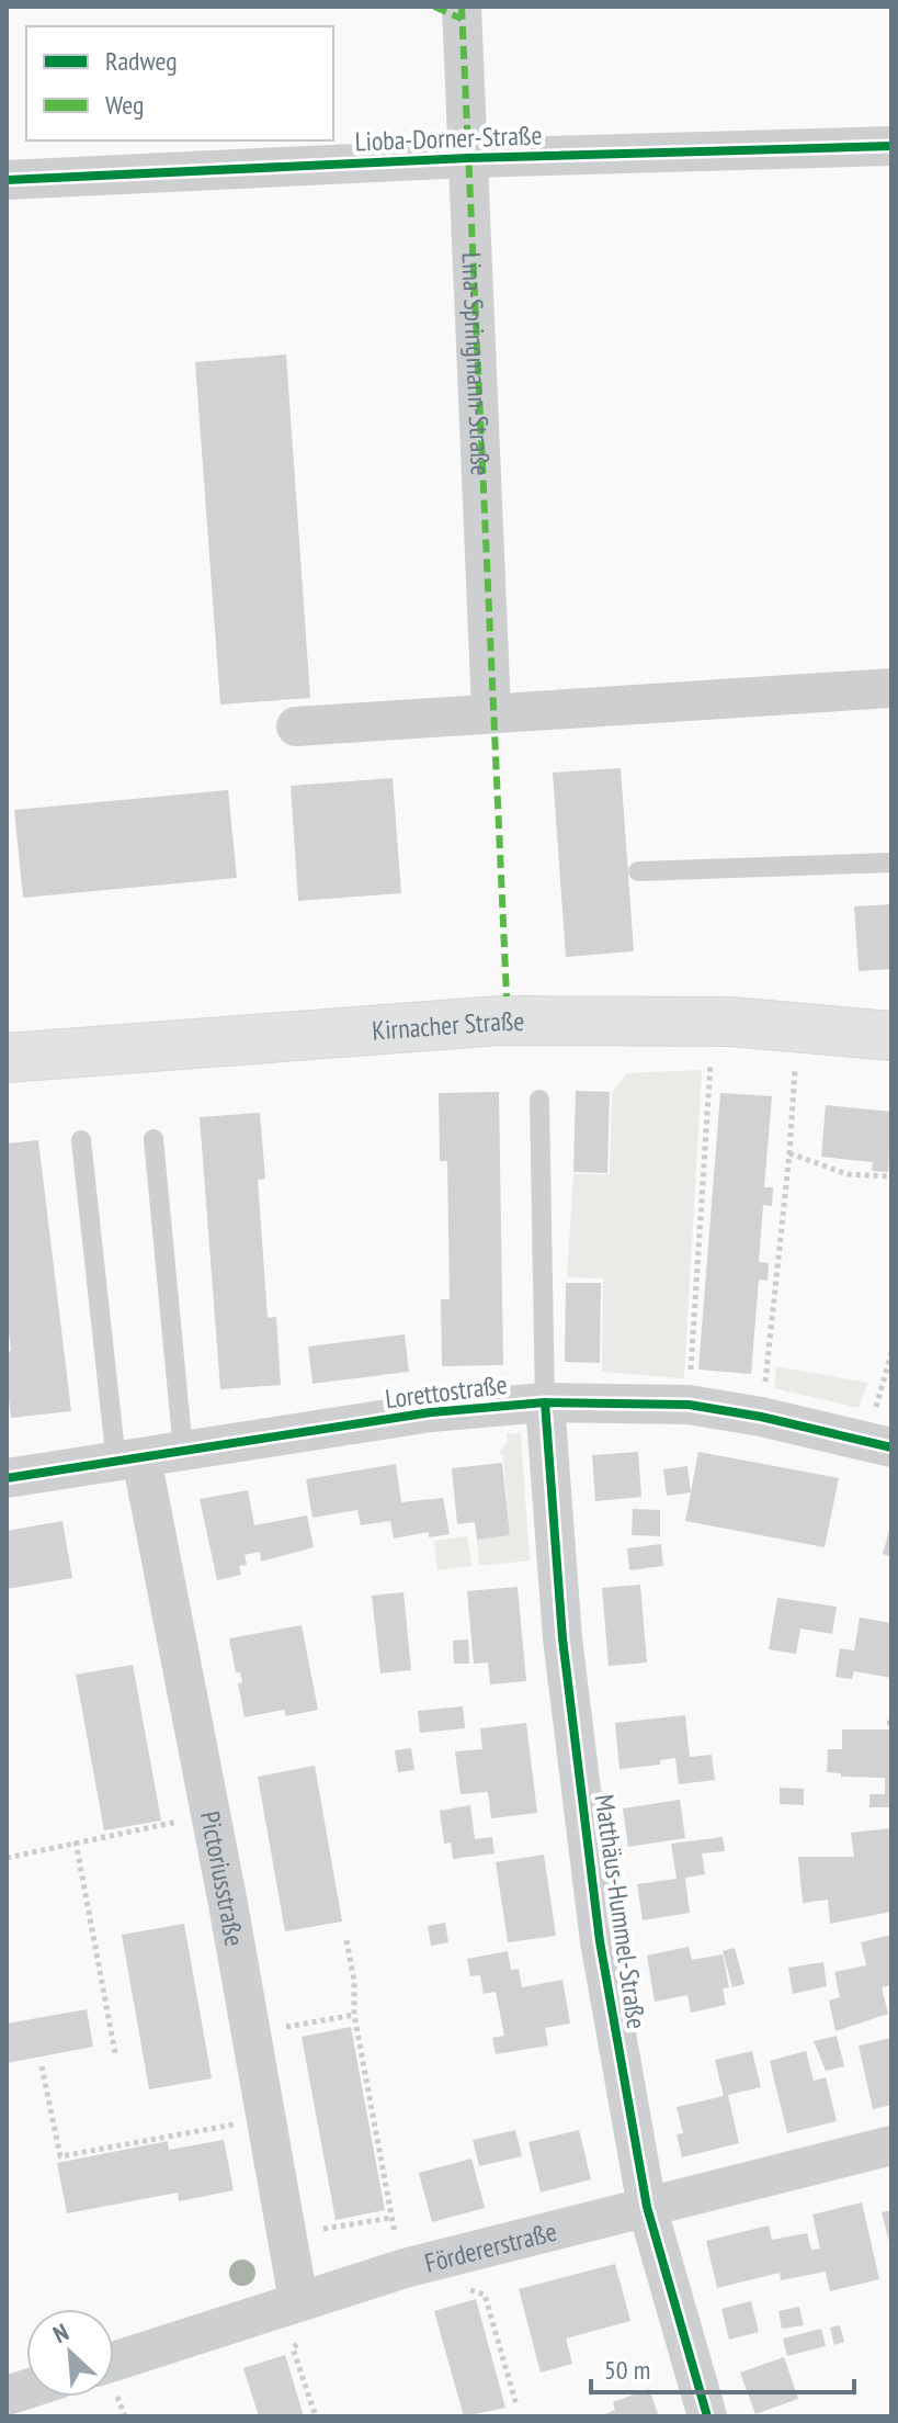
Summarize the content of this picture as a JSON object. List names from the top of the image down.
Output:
{
  "streets": {
    "main road": ["Kirnacher Straße"],
    "street": [
      "Lioba-Dorner-Straße",
      "Lina-Springmann-Straße",
      "Lorettostraße",
      "Pictoriusstraße",
      "Matthäus-Hummel-Straße",
      "Fördererstraße"
    ]
  },
  "crossings": [
    ["Lioba-Dorner-Straße", "Lina-Springmann-Straße"],
    ["Lorettostraße", "Pictoriusstraße"],
    ["Lorettostraße", "Matthäus-Hummel-Straße"],
    ["Pictoriusstraße", "Fördererstraße"],
    ["Matthäus-Hummel-Straße", "Fördererstraße"]
  ],
  "legend": ["Radweg", "Weg"],
  "scale_bar": "50 m",
  "north": "top left"
}
